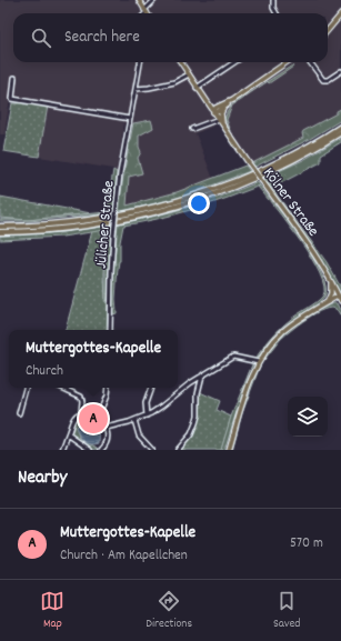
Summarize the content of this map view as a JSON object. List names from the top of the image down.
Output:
{
  "streets": {
    "main road": ["Kölner Straße"],
    "street": ["Jülicher Straße"]
  },
  "page": {
    "search": "Search here",
    "popup": ["Muttergottes-Kapelle", "Church"],
    "pins": "A",
    "heading": "Nearby",
    "list": [
      {
        "mark": "A",
        "name": "Muttergottes-Kapelle",
        "note": "Church · Am Kapellchen",
        "value": "570 m"
      }
    ],
    "nav": ["Map", "Directions", "Saved"]
  }
}
